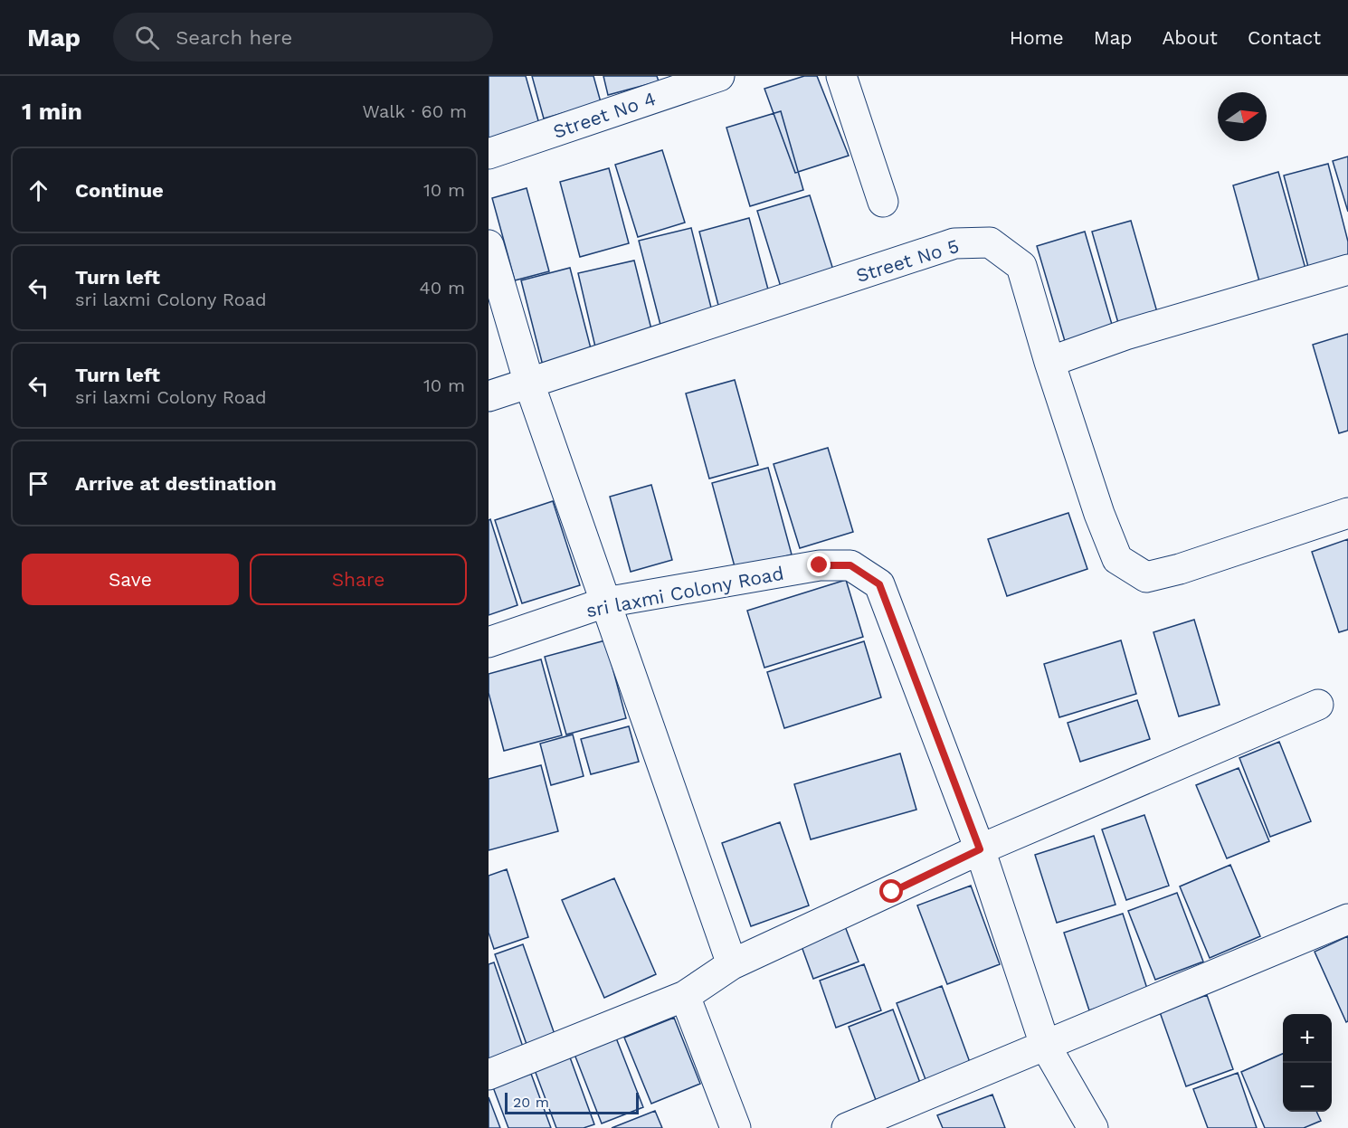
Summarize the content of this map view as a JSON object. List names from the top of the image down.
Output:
{
  "streets": {
    "street": ["Street No 4", "Street No 5", "sri laxmi Colony Road"]
  },
  "scale_bar": "20 m",
  "north": "right",
  "page": {
    "header": "Map",
    "search": "Search here",
    "nav": [
      "Home",
      "Map",
      "About",
      "Contact"
    ],
    "heading": ["1 min", "Walk · 60 m"],
    "list": [
      ["Continue", "10 m"],
      ["Turn left", "sri laxmi Colony Road", "40 m"],
      ["Turn left", "sri laxmi Colony Road", "10 m"],
      "Arrive at destination"
    ],
    "buttons": ["Save", "Share"],
    "map_buttons": ["+", "−"],
    "scale": "20 m"
  }
}
